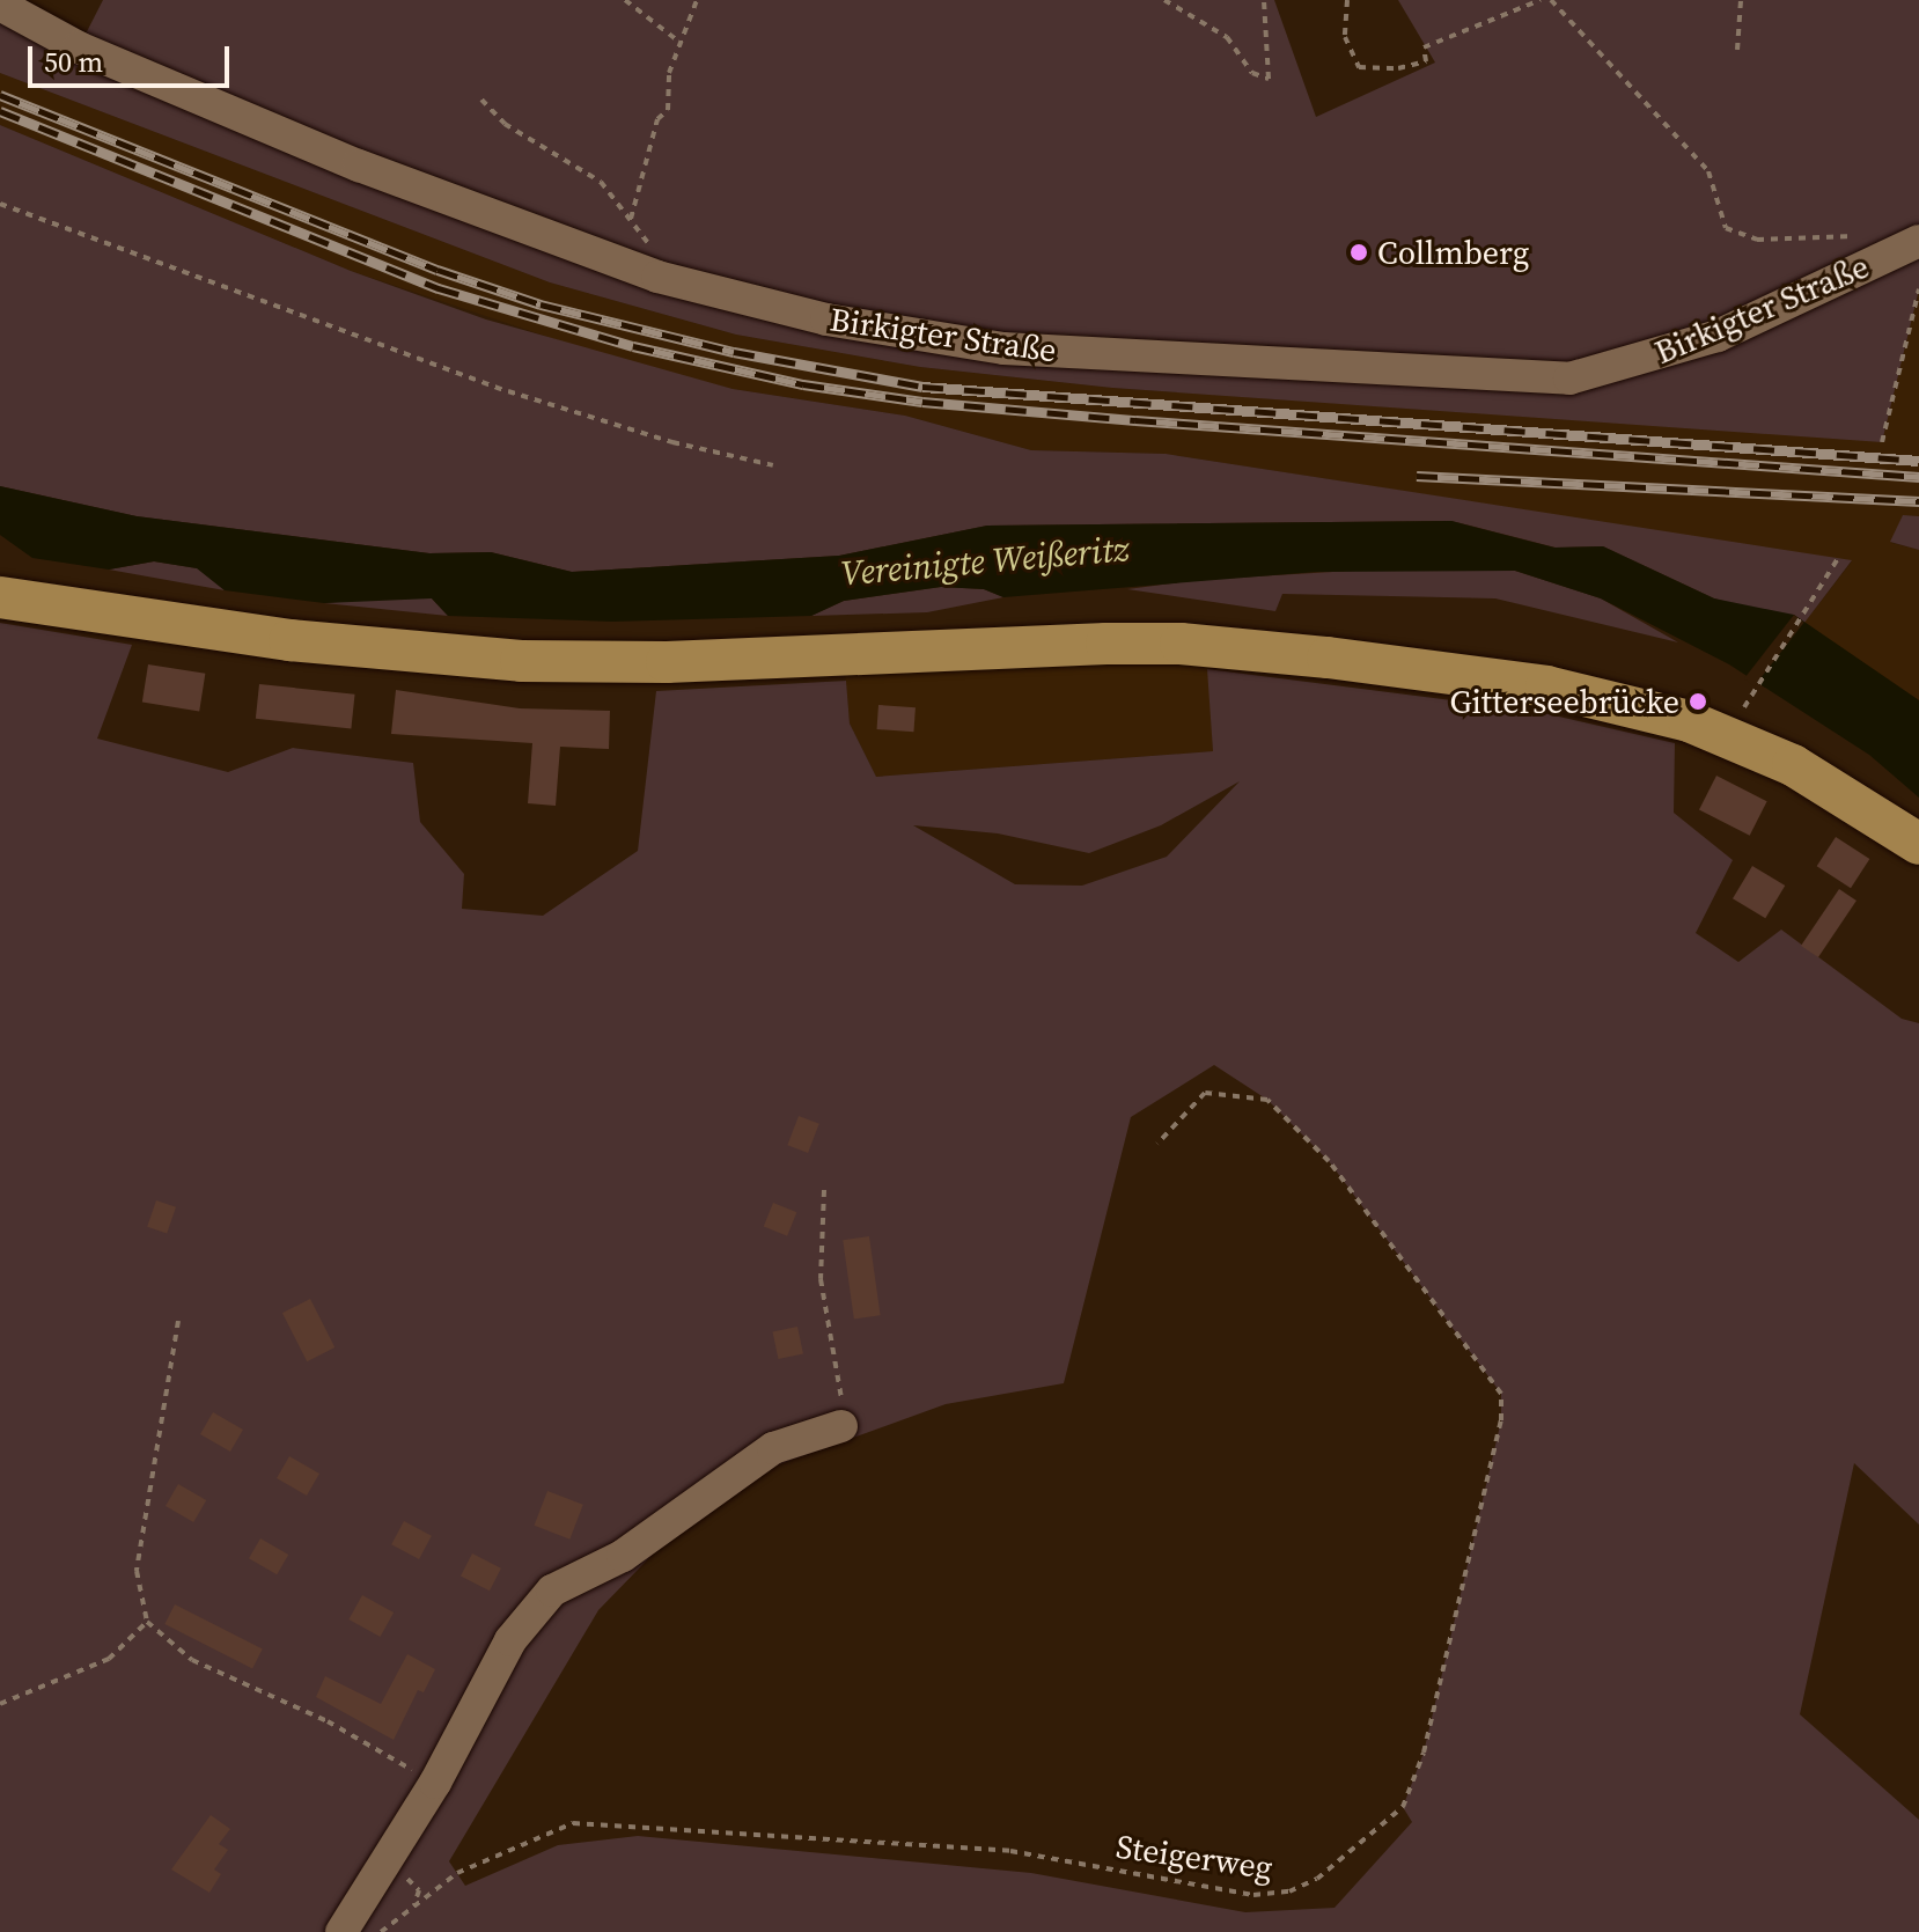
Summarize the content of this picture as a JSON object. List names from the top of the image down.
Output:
{
  "streets": {
    "street": ["Birkigter Straße"],
    "path": ["Steigerweg"]
  },
  "water": ["Vereinigte Weißeritz"],
  "places": ["Collmberg", "Gitterseebrücke"],
  "scale_bar": "50 m"
}
